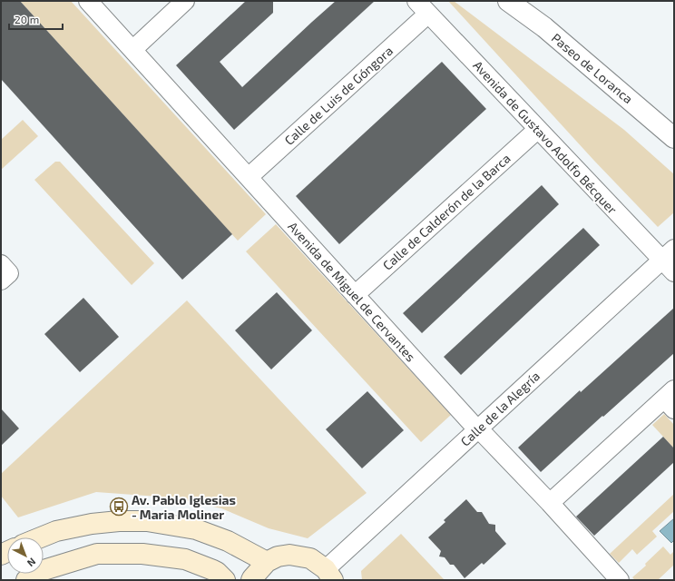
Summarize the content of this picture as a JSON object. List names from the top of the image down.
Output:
{
  "streets": {
    "street": [
      "Paseo de Loranca",
      "Calle de Luis de Góngora",
      "Avenida de Gustavo Adolfo Bécquer",
      "Calle de Calderón de la Barca",
      "Avenida de Miguel de Cervantes",
      "Calle de la Alegría"
    ]
  },
  "crossings": [
    ["Calle de Luis de Góngora", "Avenida de Gustavo Adolfo Bécquer"],
    ["Calle de Luis de Góngora", "Avenida de Miguel de Cervantes"],
    ["Avenida de Gustavo Adolfo Bécquer", "Calle de Calderón de la Barca"],
    ["Avenida de Gustavo Adolfo Bécquer", "Calle de la Alegría"],
    ["Calle de Calderón de la Barca", "Avenida de Miguel de Cervantes"],
    ["Avenida de Miguel de Cervantes", "Calle de la Alegría"]
  ],
  "places": {
    "bus stop": ["Av. Pablo Iglesias - Maria Moliner"]
  },
  "scale_bar": "20 m",
  "north": "bottom right"
}
